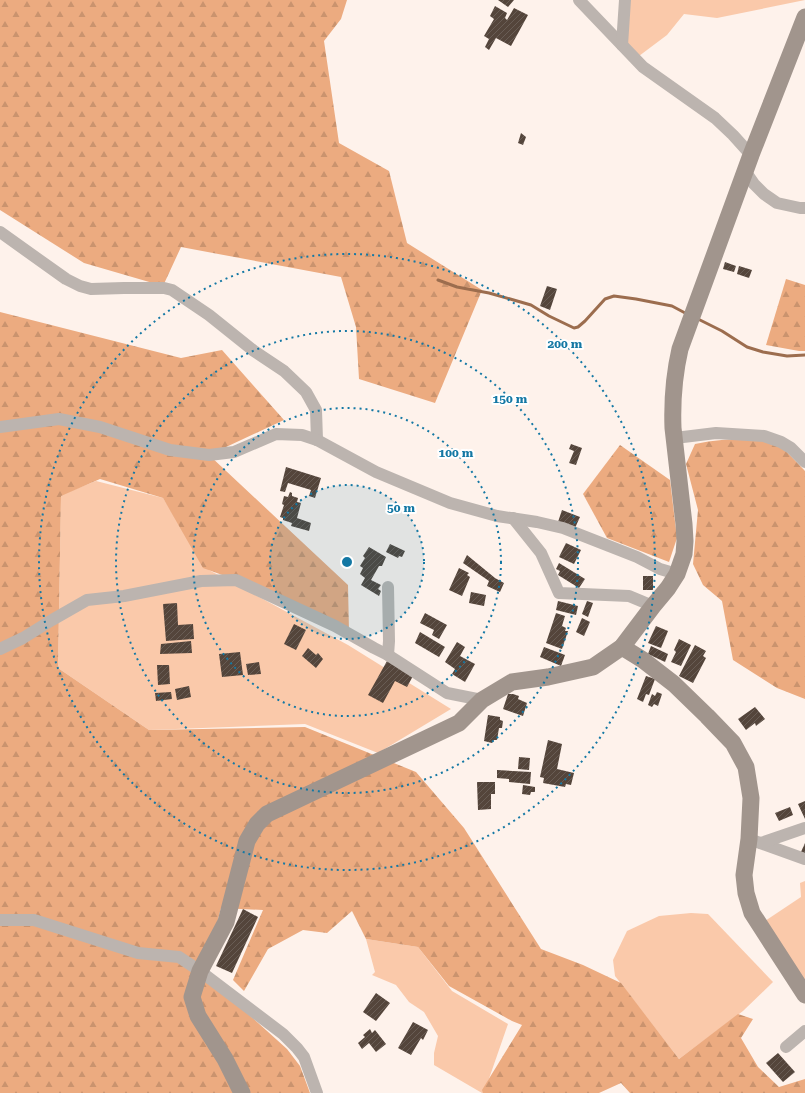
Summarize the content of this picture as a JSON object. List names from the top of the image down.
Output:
{
  "rings": [
    "200 m",
    "150 m",
    "100 m",
    "50 m"
  ]
}
